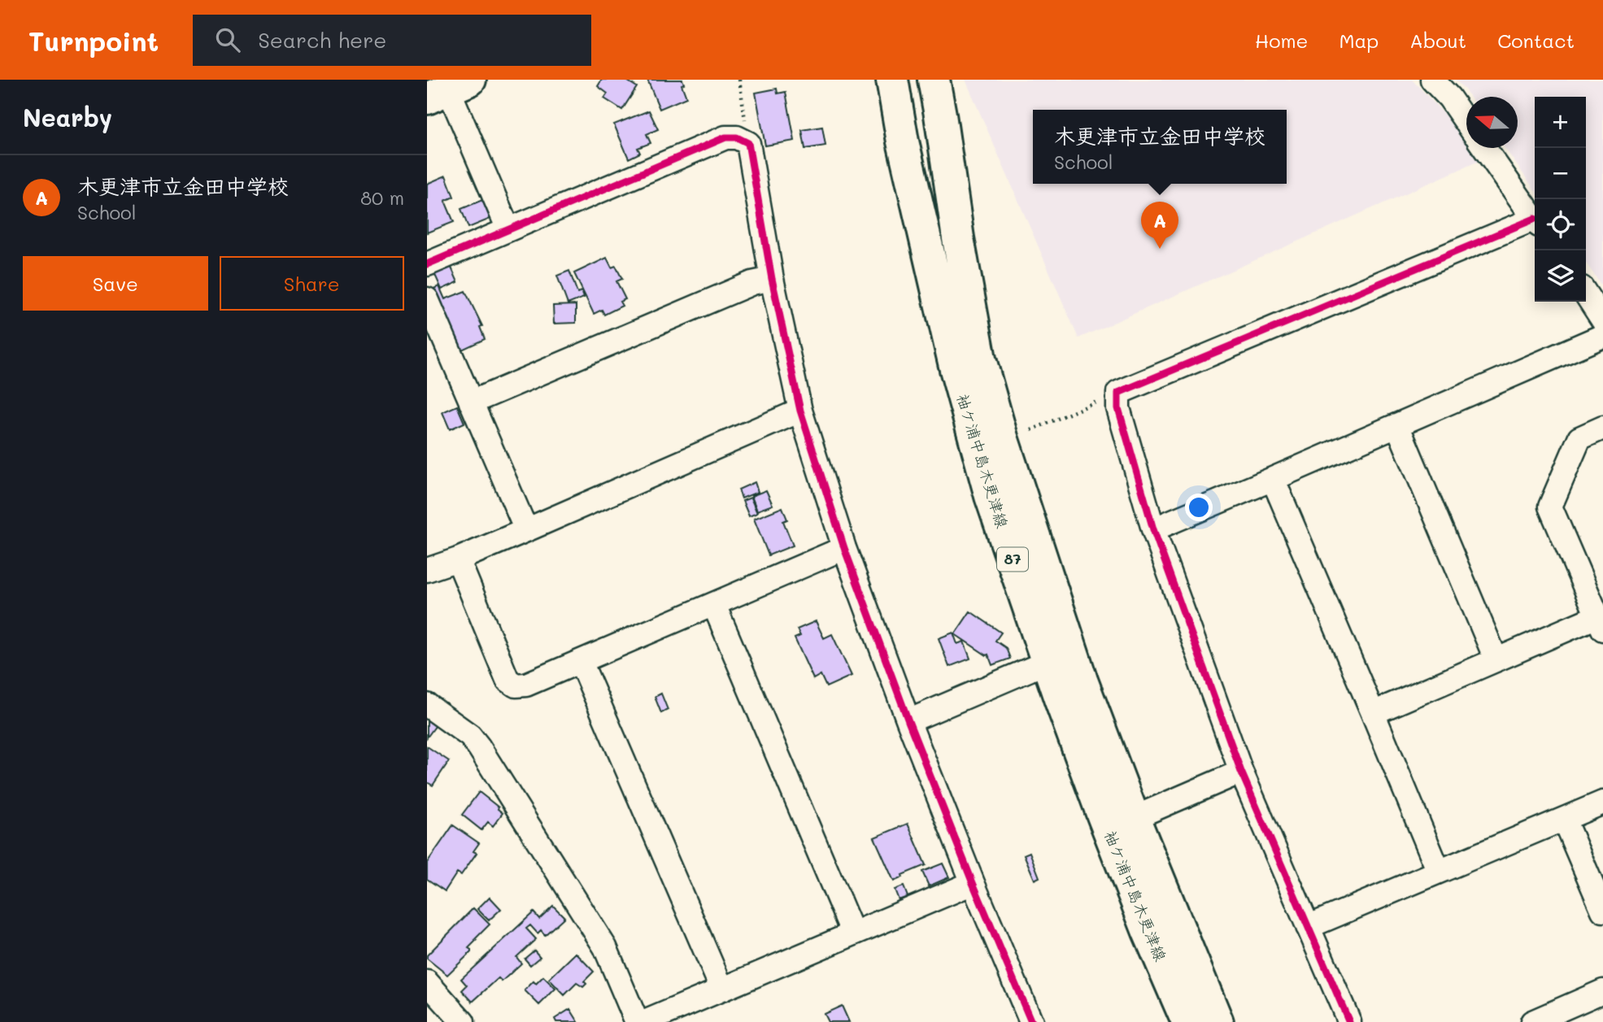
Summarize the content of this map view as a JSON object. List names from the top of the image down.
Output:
{
  "streets": {
    "main road": ["袖ケ浦中島木更津線", "87"]
  },
  "north": "left",
  "page": {
    "header": "Turnpoint",
    "search": "Search here",
    "nav": [
      "Home",
      "Map",
      "About",
      "Contact"
    ],
    "heading": "Nearby",
    "map_buttons": ["+", "−"],
    "popup": ["木更津市立金田中学校", "School"],
    "list": [
      {
        "mark": "A",
        "name": "木更津市立金田中学校",
        "note": "School",
        "value": "80 m"
      }
    ],
    "pins": "A",
    "buttons": ["Save", "Share"]
  }
}
